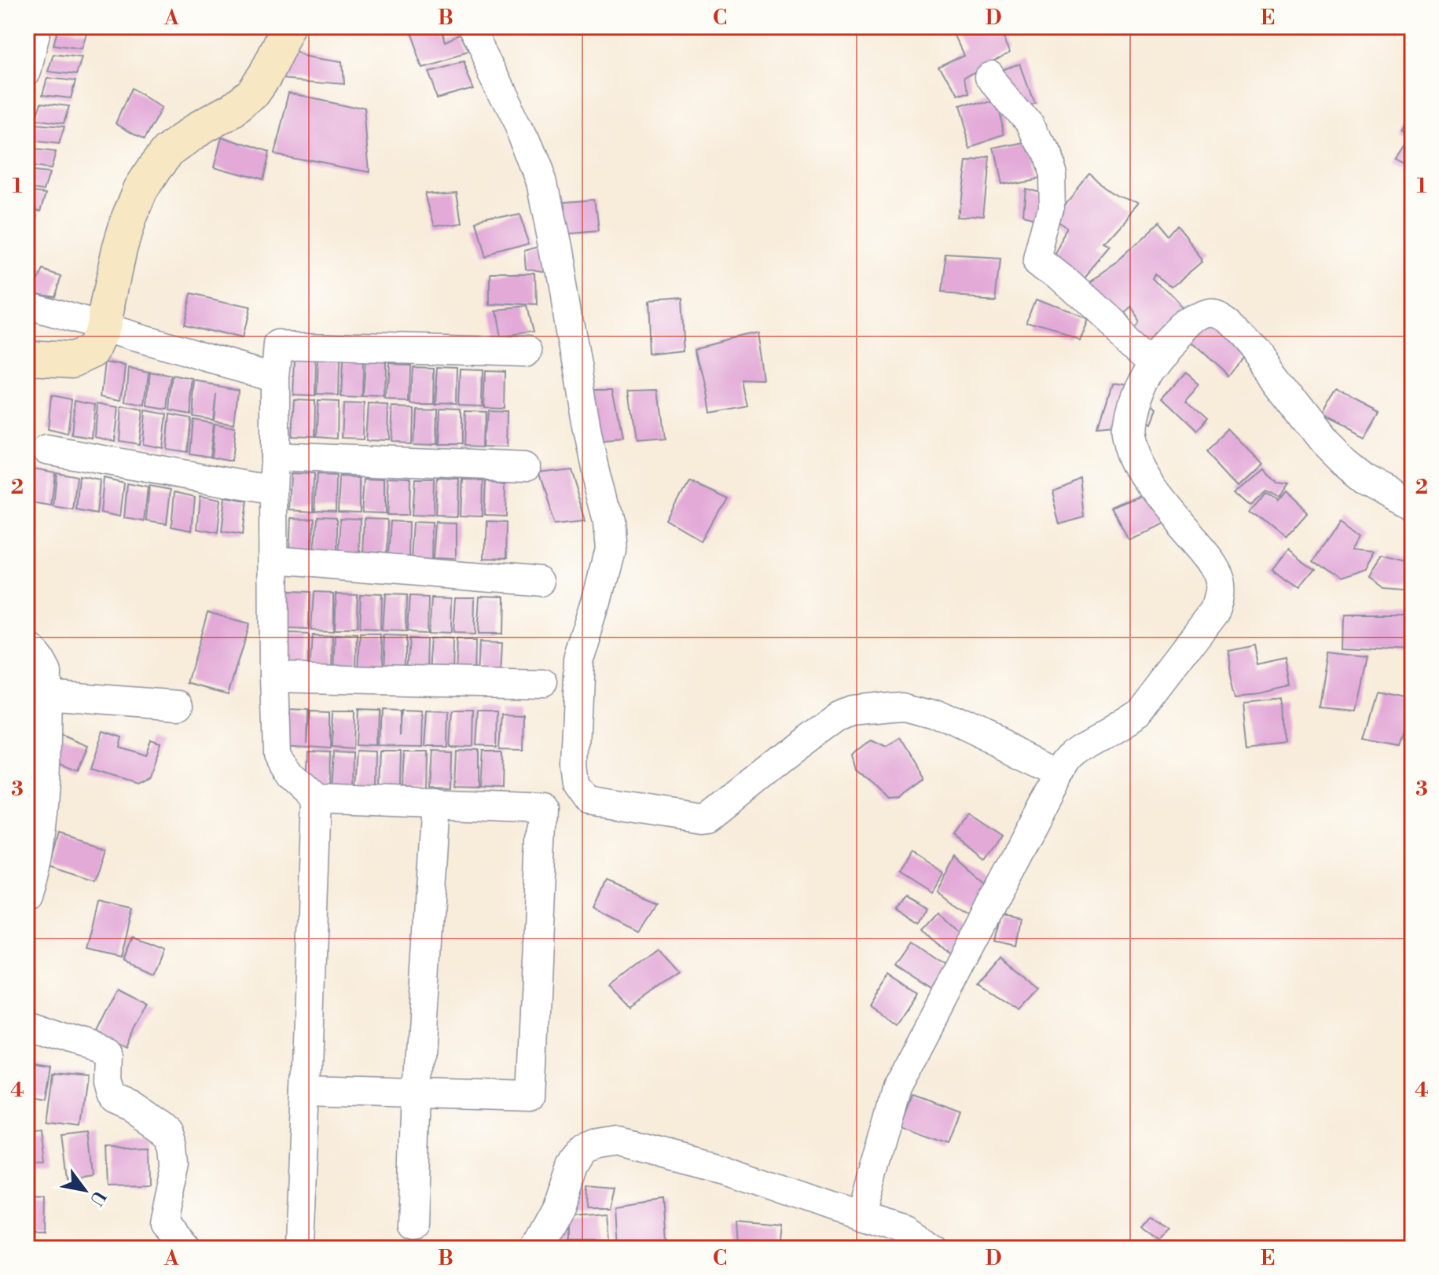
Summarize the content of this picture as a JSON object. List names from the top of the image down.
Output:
{
  "north": "bottom right",
  "grid": {
    "columns": [
      "A",
      "B",
      "C",
      "D",
      "E"
    ],
    "rows": [
      "1",
      "2",
      "3",
      "4"
    ]
  }
}
